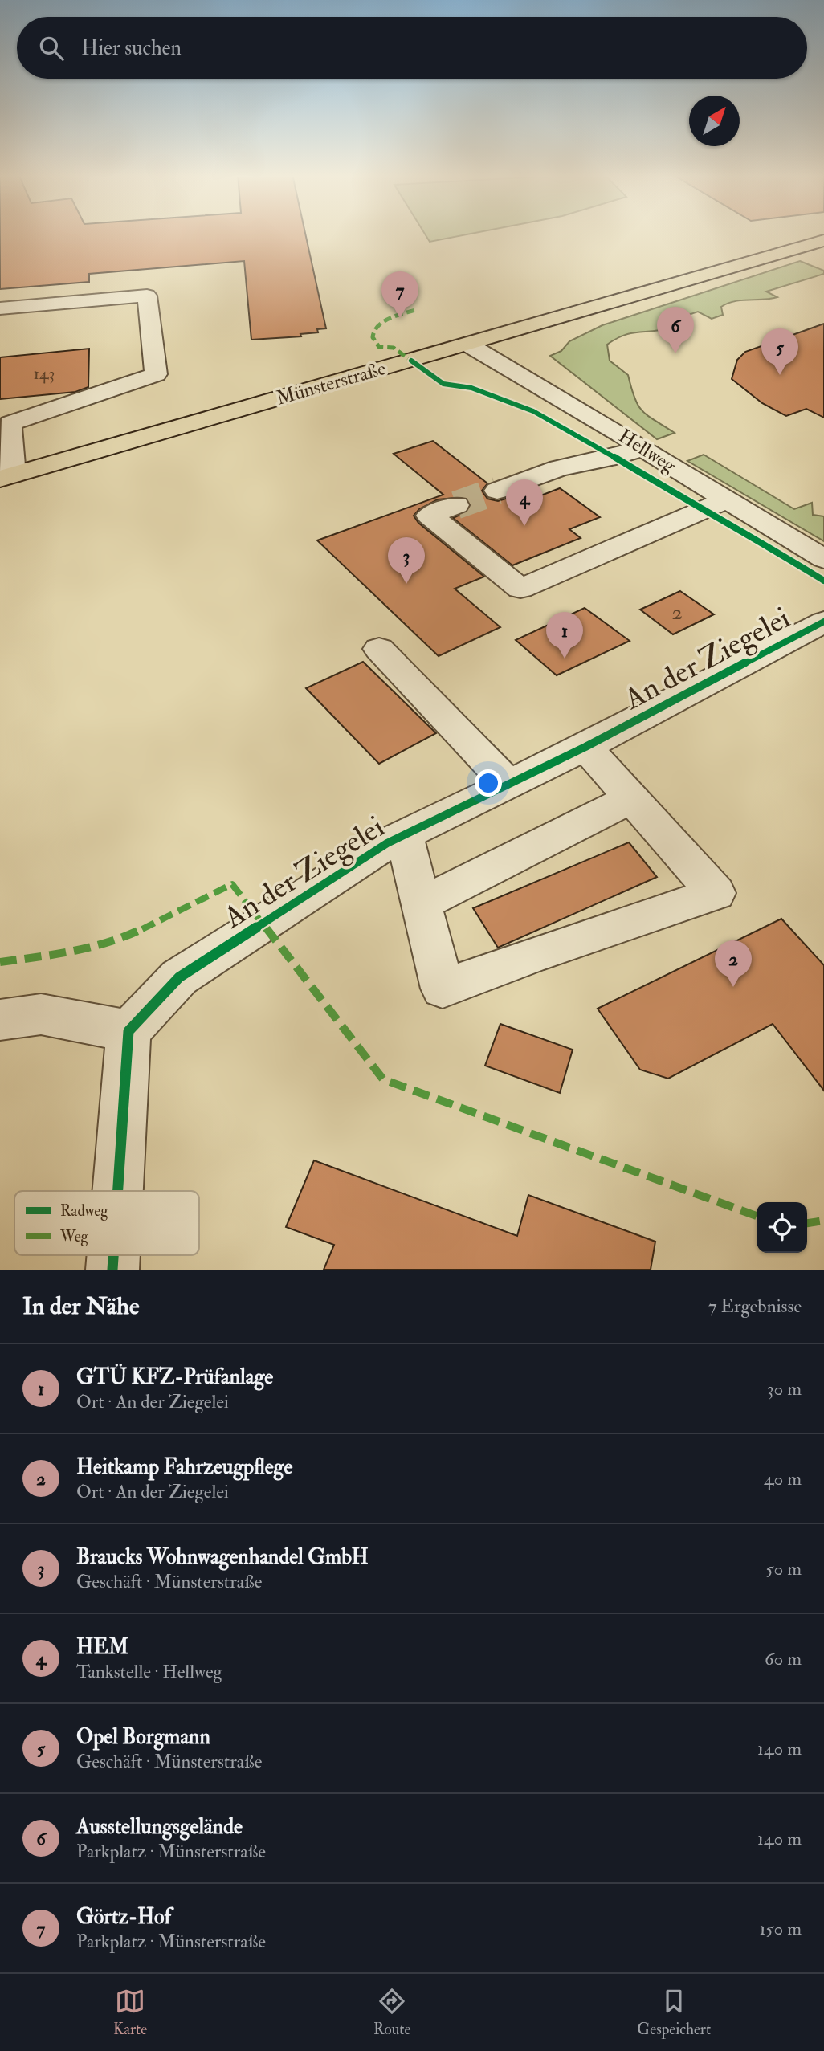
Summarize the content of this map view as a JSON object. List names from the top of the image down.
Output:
{
  "streets": {
    "main road": ["Münsterstraße"],
    "street": ["Hellweg", "An der Ziegelei"]
  },
  "crossings": [
    ["Münsterstraße", "Hellweg"]
  ],
  "house_numbers": ["143", "2"],
  "legend": ["Radweg", "Weg"],
  "north": "top right",
  "page": {
    "search": "Hier suchen",
    "pins": [
      "7",
      "6",
      "5",
      "4",
      "3",
      "1",
      "2"
    ],
    "heading": ["In der Nähe", "7 Ergebnisse"],
    "list": [
      {
        "mark": "1",
        "name": "GTÜ KFZ-Prüfanlage",
        "note": "Ort · An der Ziegelei",
        "value": "30 m"
      },
      {
        "mark": "2",
        "name": "Heitkamp Fahrzeugpflege",
        "note": "Ort · An der Ziegelei",
        "value": "40 m"
      },
      {
        "mark": "3",
        "name": "Braucks Wohnwagenhandel GmbH",
        "note": "Geschäft · Münsterstraße",
        "value": "50 m"
      },
      {
        "mark": "4",
        "name": "HEM",
        "note": "Tankstelle · Hellweg",
        "value": "60 m"
      },
      {
        "mark": "5",
        "name": "Opel Borgmann",
        "note": "Geschäft · Münsterstraße",
        "value": "140 m"
      },
      {
        "mark": "6",
        "name": "Ausstellungsgelände",
        "note": "Parkplatz · Münsterstraße",
        "value": "140 m"
      },
      {
        "mark": "7",
        "name": "Görtz-Hof",
        "note": "Parkplatz · Münsterstraße",
        "value": "150 m"
      }
    ],
    "nav": ["Karte", "Route", "Gespeichert"]
  }
}
